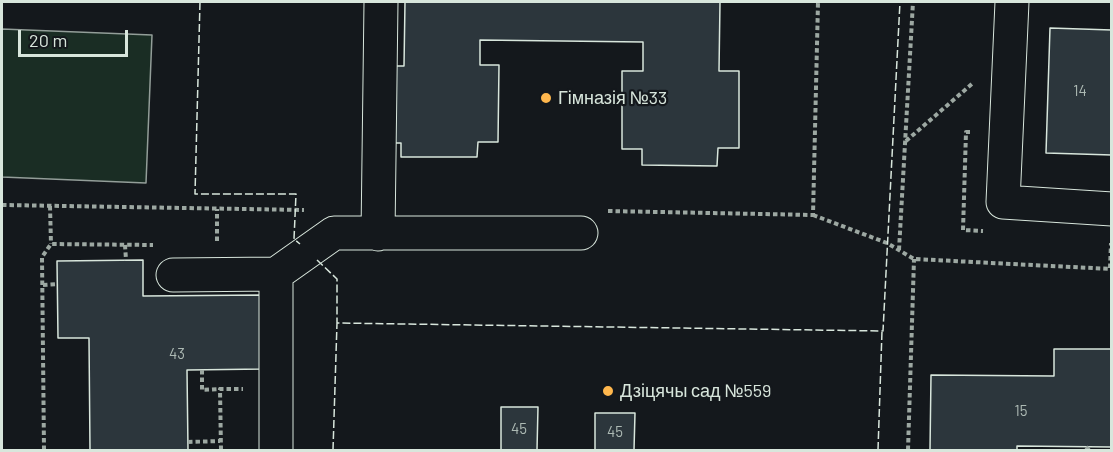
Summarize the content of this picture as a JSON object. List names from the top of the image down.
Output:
{
  "places": ["Гімназія №33", "Дзіцячы сад №559"],
  "house_numbers": [
    "14",
    "43",
    "15",
    "45",
    "45"
  ],
  "scale_bar": "20 m"
}
